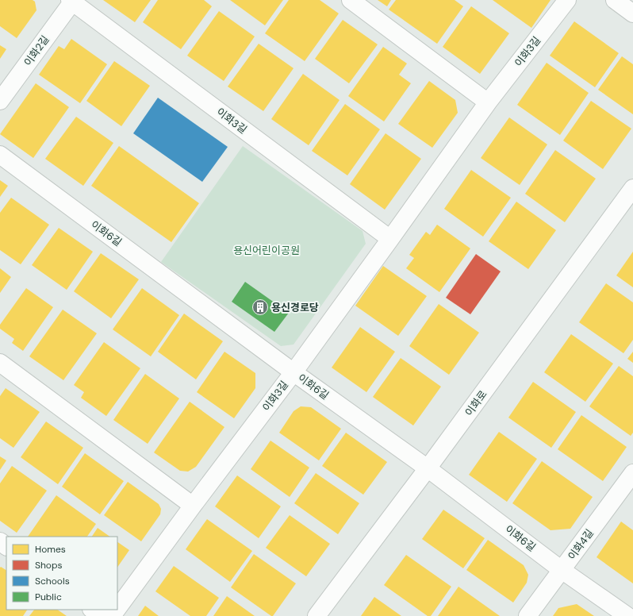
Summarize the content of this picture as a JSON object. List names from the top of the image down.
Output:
{
  "streets": {
    "street": [
      "이화2길",
      "이화3길",
      "이화6길",
      "이화로",
      "이화4길"
    ]
  },
  "crossings": [
    ["이화2길", "이화3길"],
    ["이화3길", "이화6길"],
    ["이화6길", "이화로"],
    ["이화6길", "이화4길"]
  ],
  "parks": ["용신어린이공원"],
  "places": {
    "building": ["용신경로당"]
  },
  "legend": [
    "Homes",
    "Shops",
    "Schools",
    "Public"
  ]
}
